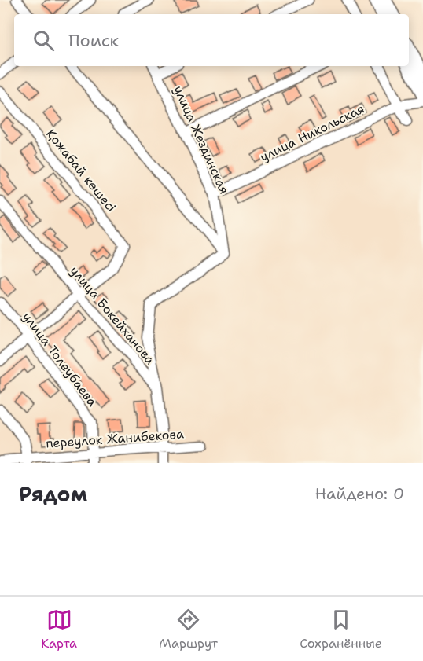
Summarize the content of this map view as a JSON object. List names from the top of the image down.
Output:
{
  "streets": {
    "street": [
      "улица Никольская",
      "улица Жездинская",
      "Қожабай көшесі",
      "улица Бокейханова",
      "улица Толеубаева",
      "переулок Жанибекова"
    ]
  },
  "crossings": [
    ["улица Никольская", "улица Жездинская"],
    ["Қожабай көшесі", "улица Бокейханова"],
    ["улица Толеубаева", "переулок Жанибекова"]
  ],
  "page": {
    "search": "Поиск",
    "heading": ["Рядом", "Найдено: 0"],
    "nav": ["Карта", "Маршрут", "Сохранённые"]
  }
}
